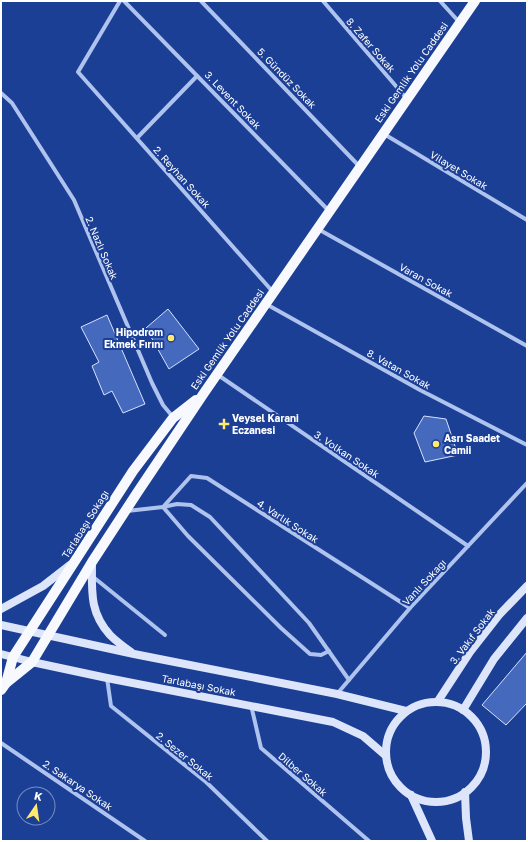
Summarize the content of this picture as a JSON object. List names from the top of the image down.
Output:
{
  "streets": {
    "main road": [
      "Eski Gemlik Yolu Caddesi",
      "Tarlabaşı Sokağı",
      "3. Vakıf Sokak",
      "Tarlabaşı Sokak"
    ],
    "street": [
      "8. Zafer Sokak",
      "5. Gündüz Sokak",
      "3. Levent Sokak",
      "Vilayet Sokak",
      "2. Reyhan Sokak",
      "2. Nazlı Sokak",
      "Varan Sokak",
      "8. Vatan Sokak",
      "3. Volkan Sokak",
      "4. Varlık Sokak",
      "Vanlı Sokağı",
      "2. Sezer Sokak",
      "Dilber Sokak",
      "2. Sakarya Sokak"
    ]
  },
  "crossings": [
    ["8. Zafer Sokak", "Eski Gemlik Yolu Caddesi"],
    ["Eski Gemlik Yolu Caddesi", "5. Gündüz Sokak"],
    ["Eski Gemlik Yolu Caddesi", "3. Levent Sokak"],
    ["Eski Gemlik Yolu Caddesi", "Vilayet Sokak"],
    ["Eski Gemlik Yolu Caddesi", "2. Reyhan Sokak"],
    ["Eski Gemlik Yolu Caddesi", "Varan Sokak"],
    ["Eski Gemlik Yolu Caddesi", "8. Vatan Sokak"],
    ["Eski Gemlik Yolu Caddesi", "3. Volkan Sokak"],
    ["Eski Gemlik Yolu Caddesi", "Tarlabaşı Sokağı"],
    ["Eski Gemlik Yolu Caddesi", "Tarlabaşı Sokak"],
    ["2. Nazlı Sokak", "Tarlabaşı Sokağı"],
    ["3. Volkan Sokak", "Vanlı Sokağı"],
    ["4. Varlık Sokak", "Vanlı Sokağı"],
    ["Tarlabaşı Sokağı", "Tarlabaşı Sokak"],
    ["3. Vakıf Sokak", "Tarlabaşı Sokak"],
    ["Tarlabaşı Sokak", "2. Sezer Sokak"],
    ["Tarlabaşı Sokak", "Dilber Sokak"]
  ],
  "places": {
    "other": ["Hipodrom Ekmek Fırını", "Asrı Saadet Camii"],
    "health": ["Veysel Karani Eczanesi"]
  },
  "north": "top"
}
